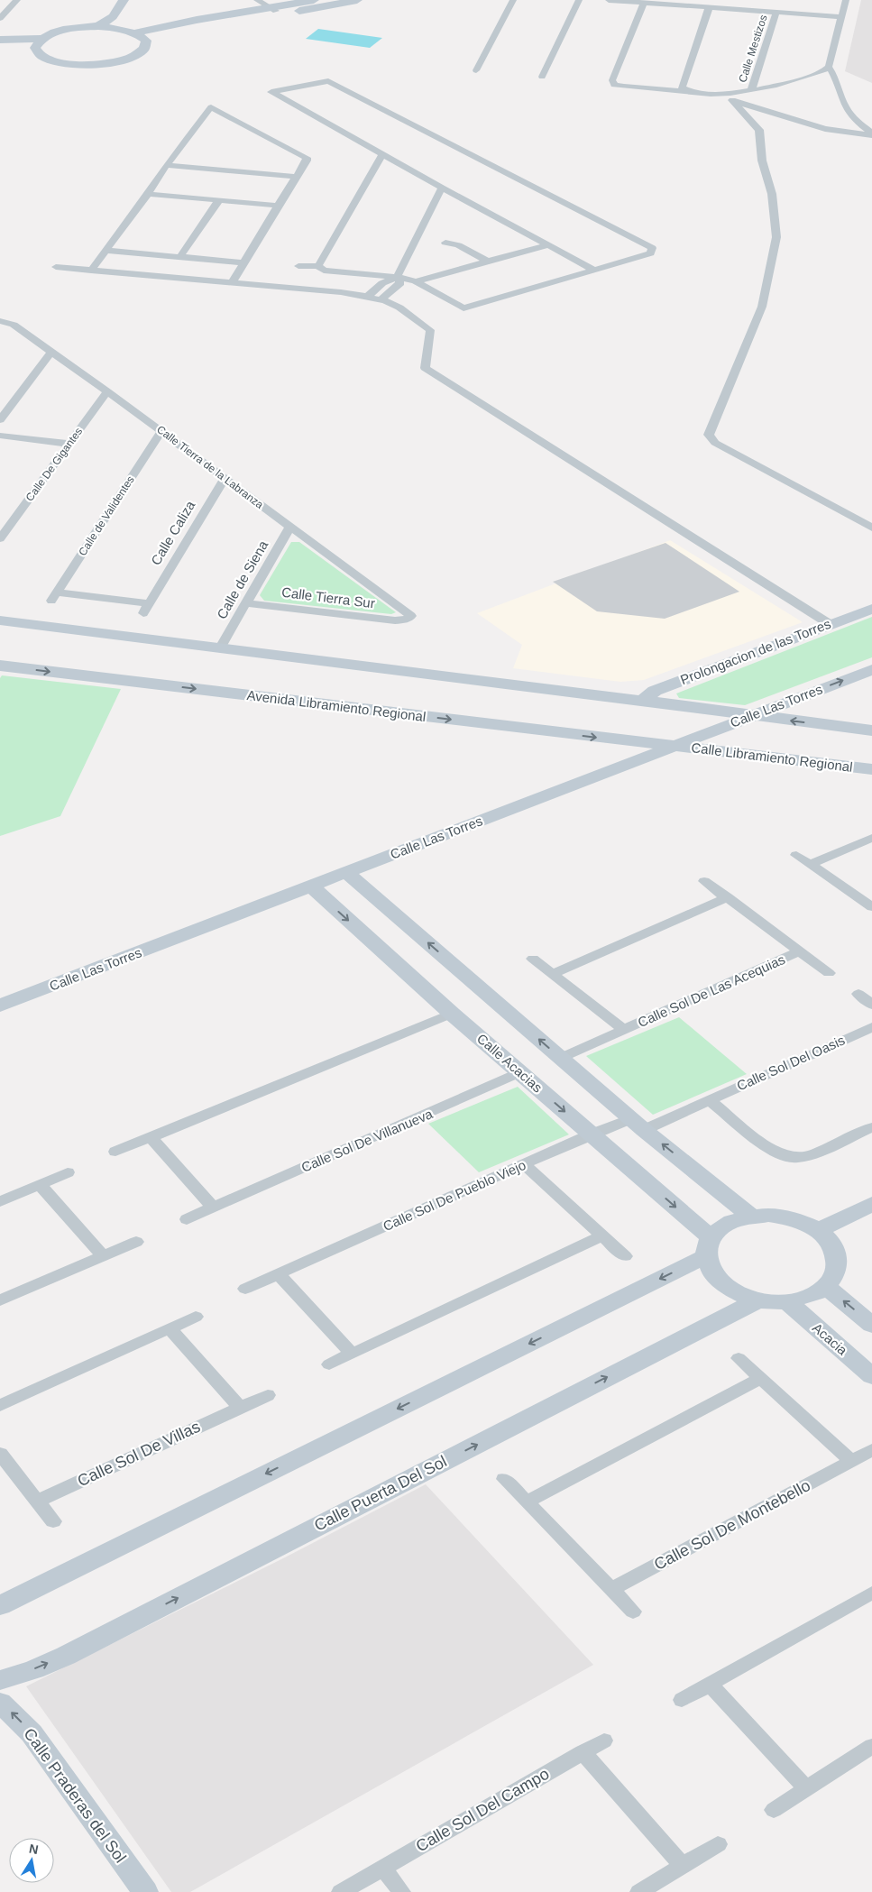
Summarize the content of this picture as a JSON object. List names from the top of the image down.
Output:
{
  "streets": {
    "street": [
      "Calle Mestizos",
      "Calle De Gigantes",
      "Calle Tierra de la Labranza",
      "Calle de Validentes",
      "Calle Caliza",
      "Calle de Siena",
      "Calle Tierra Sur",
      "Prolongacion de las Torres",
      "Avenida Libramiento Regional",
      "Calle Las Torres",
      "Calle Libramiento Regional",
      "Calle Sol De Las Acequias",
      "Calle Acacias",
      "Calle Sol Del Oasis",
      "Calle Sol De Villanueva",
      "Calle Sol De Pueblo Viejo",
      "Acacia",
      "Calle Sol De Villas",
      "Calle Puerta Del Sol",
      "Calle Sol De Montebello",
      "Calle Praderas del Sol",
      "Calle Sol Del Campo"
    ]
  },
  "crossings": [
    ["Calle De Gigantes", "Calle Tierra de la Labranza"],
    ["Calle Tierra de la Labranza", "Calle de Validentes"],
    ["Calle Tierra de la Labranza", "Calle Caliza"],
    ["Calle Tierra de la Labranza", "Calle de Siena"],
    ["Calle Tierra de la Labranza", "Calle Tierra Sur"],
    ["Calle de Validentes", "Calle Caliza"],
    ["Calle de Siena", "Calle Tierra Sur"],
    ["Avenida Libramiento Regional", "Calle Las Torres"],
    ["Avenida Libramiento Regional", "Calle Libramiento Regional"],
    ["Calle Las Torres", "Calle Libramiento Regional"],
    ["Calle Las Torres", "Calle Acacias"],
    ["Calle Acacias", "Calle Sol De Villanueva"],
    ["Calle Acacias", "Calle Sol De Pueblo Viejo"],
    ["Calle Acacias", "Acacia"],
    ["Calle Acacias", "Calle Puerta Del Sol"],
    ["Calle Sol Del Oasis", "Calle Sol De Pueblo Viejo"],
    ["Acacia", "Calle Puerta Del Sol"]
  ],
  "one_way": ["Calle Praderas del Sol"],
  "north": "top"
}
